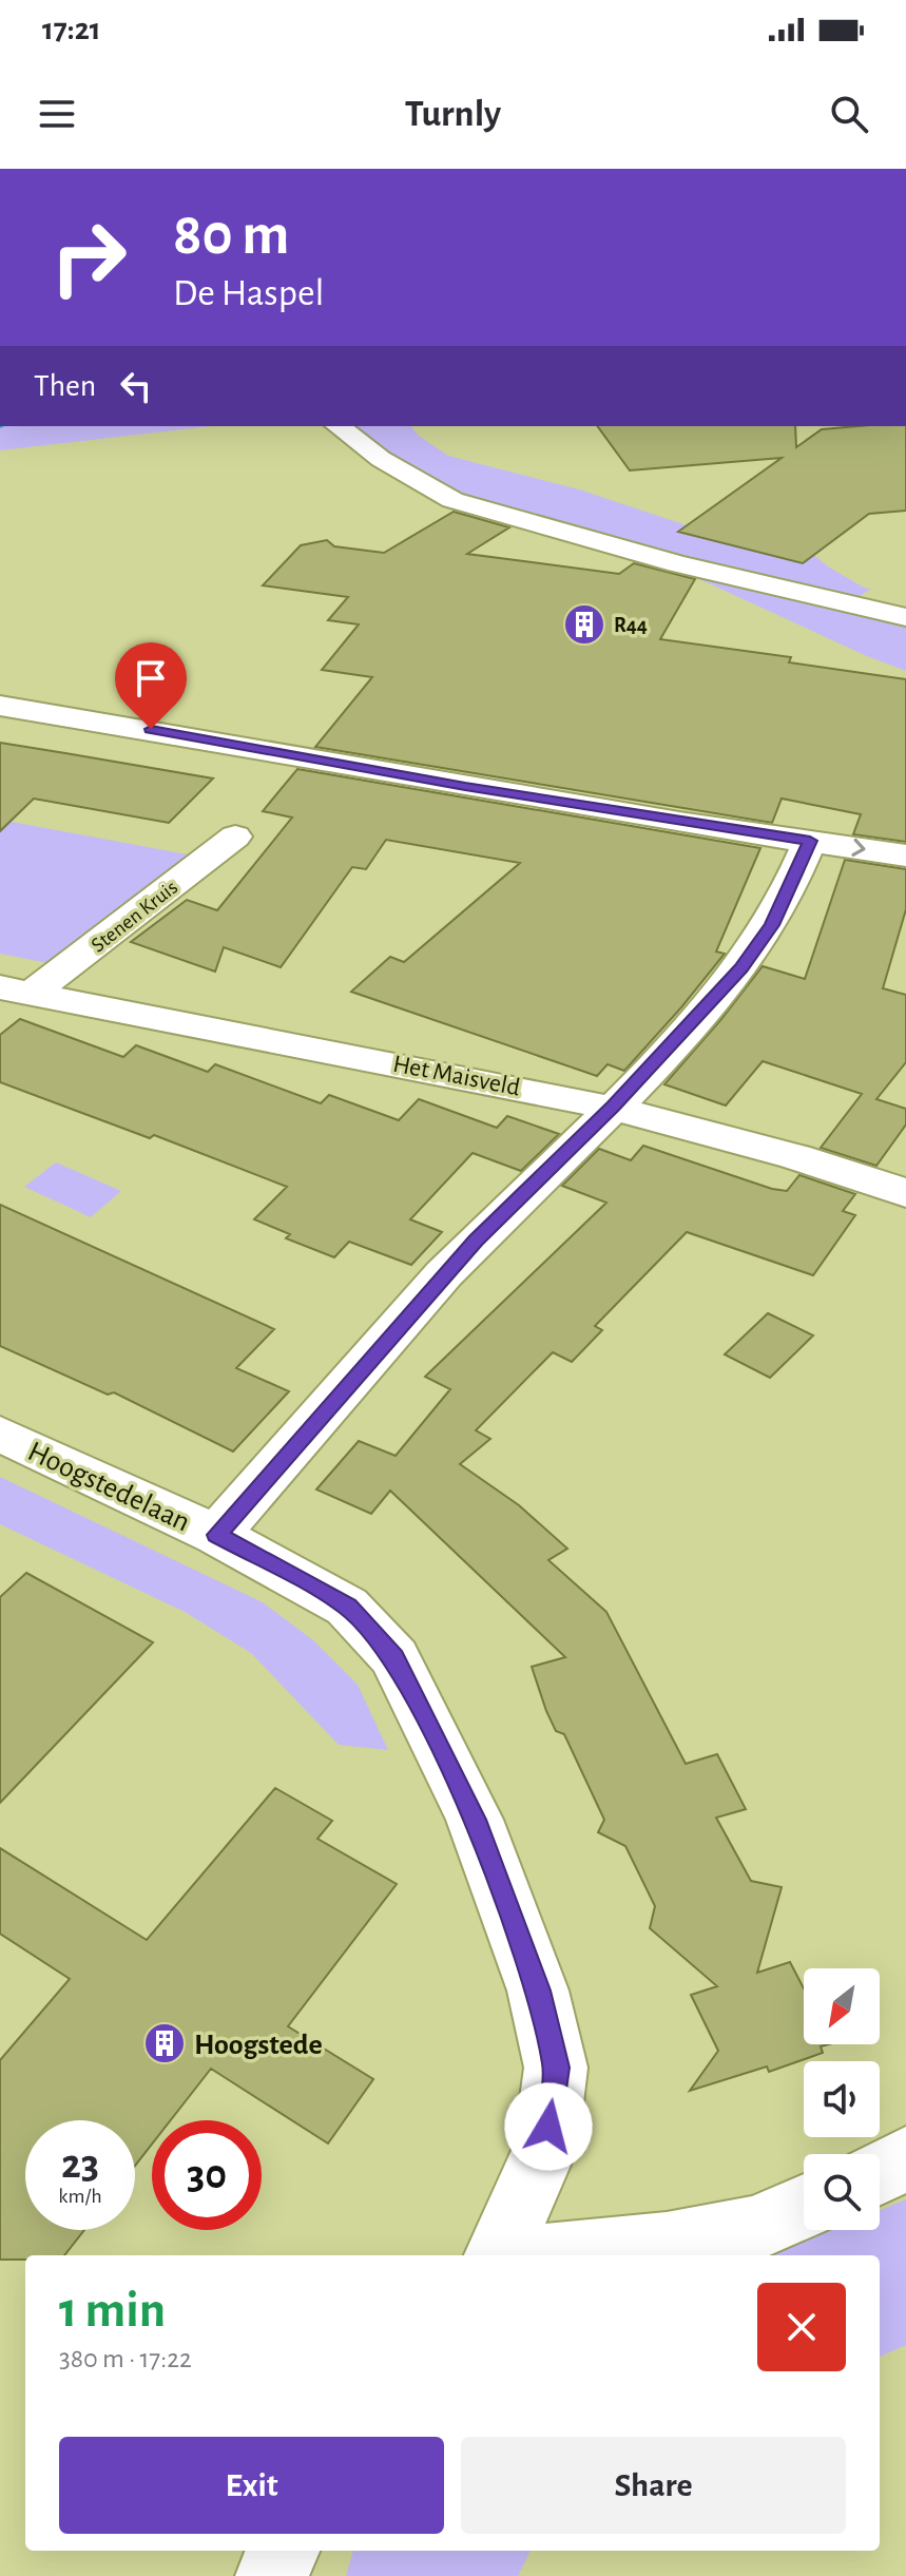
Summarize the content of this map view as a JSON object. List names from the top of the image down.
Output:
{
  "streets": {
    "street": ["Stenen Kruis", "Het Maisveld", "Hoogstedelaan"]
  },
  "crossings": [
    ["Stenen Kruis", "Het Maisveld"]
  ],
  "places": {
    "building": ["R44", "Hoogstede"]
  },
  "north": "bottom left",
  "page": {
    "status": "17:21",
    "header": "Turnly",
    "turn": ["80 m", "De Haspel"],
    "then": "Then",
    "speed": "23 km/h",
    "limit": "30",
    "heading": ["1 min", "380 m · 17:22"],
    "buttons": ["Exit", "Share"]
  }
}
